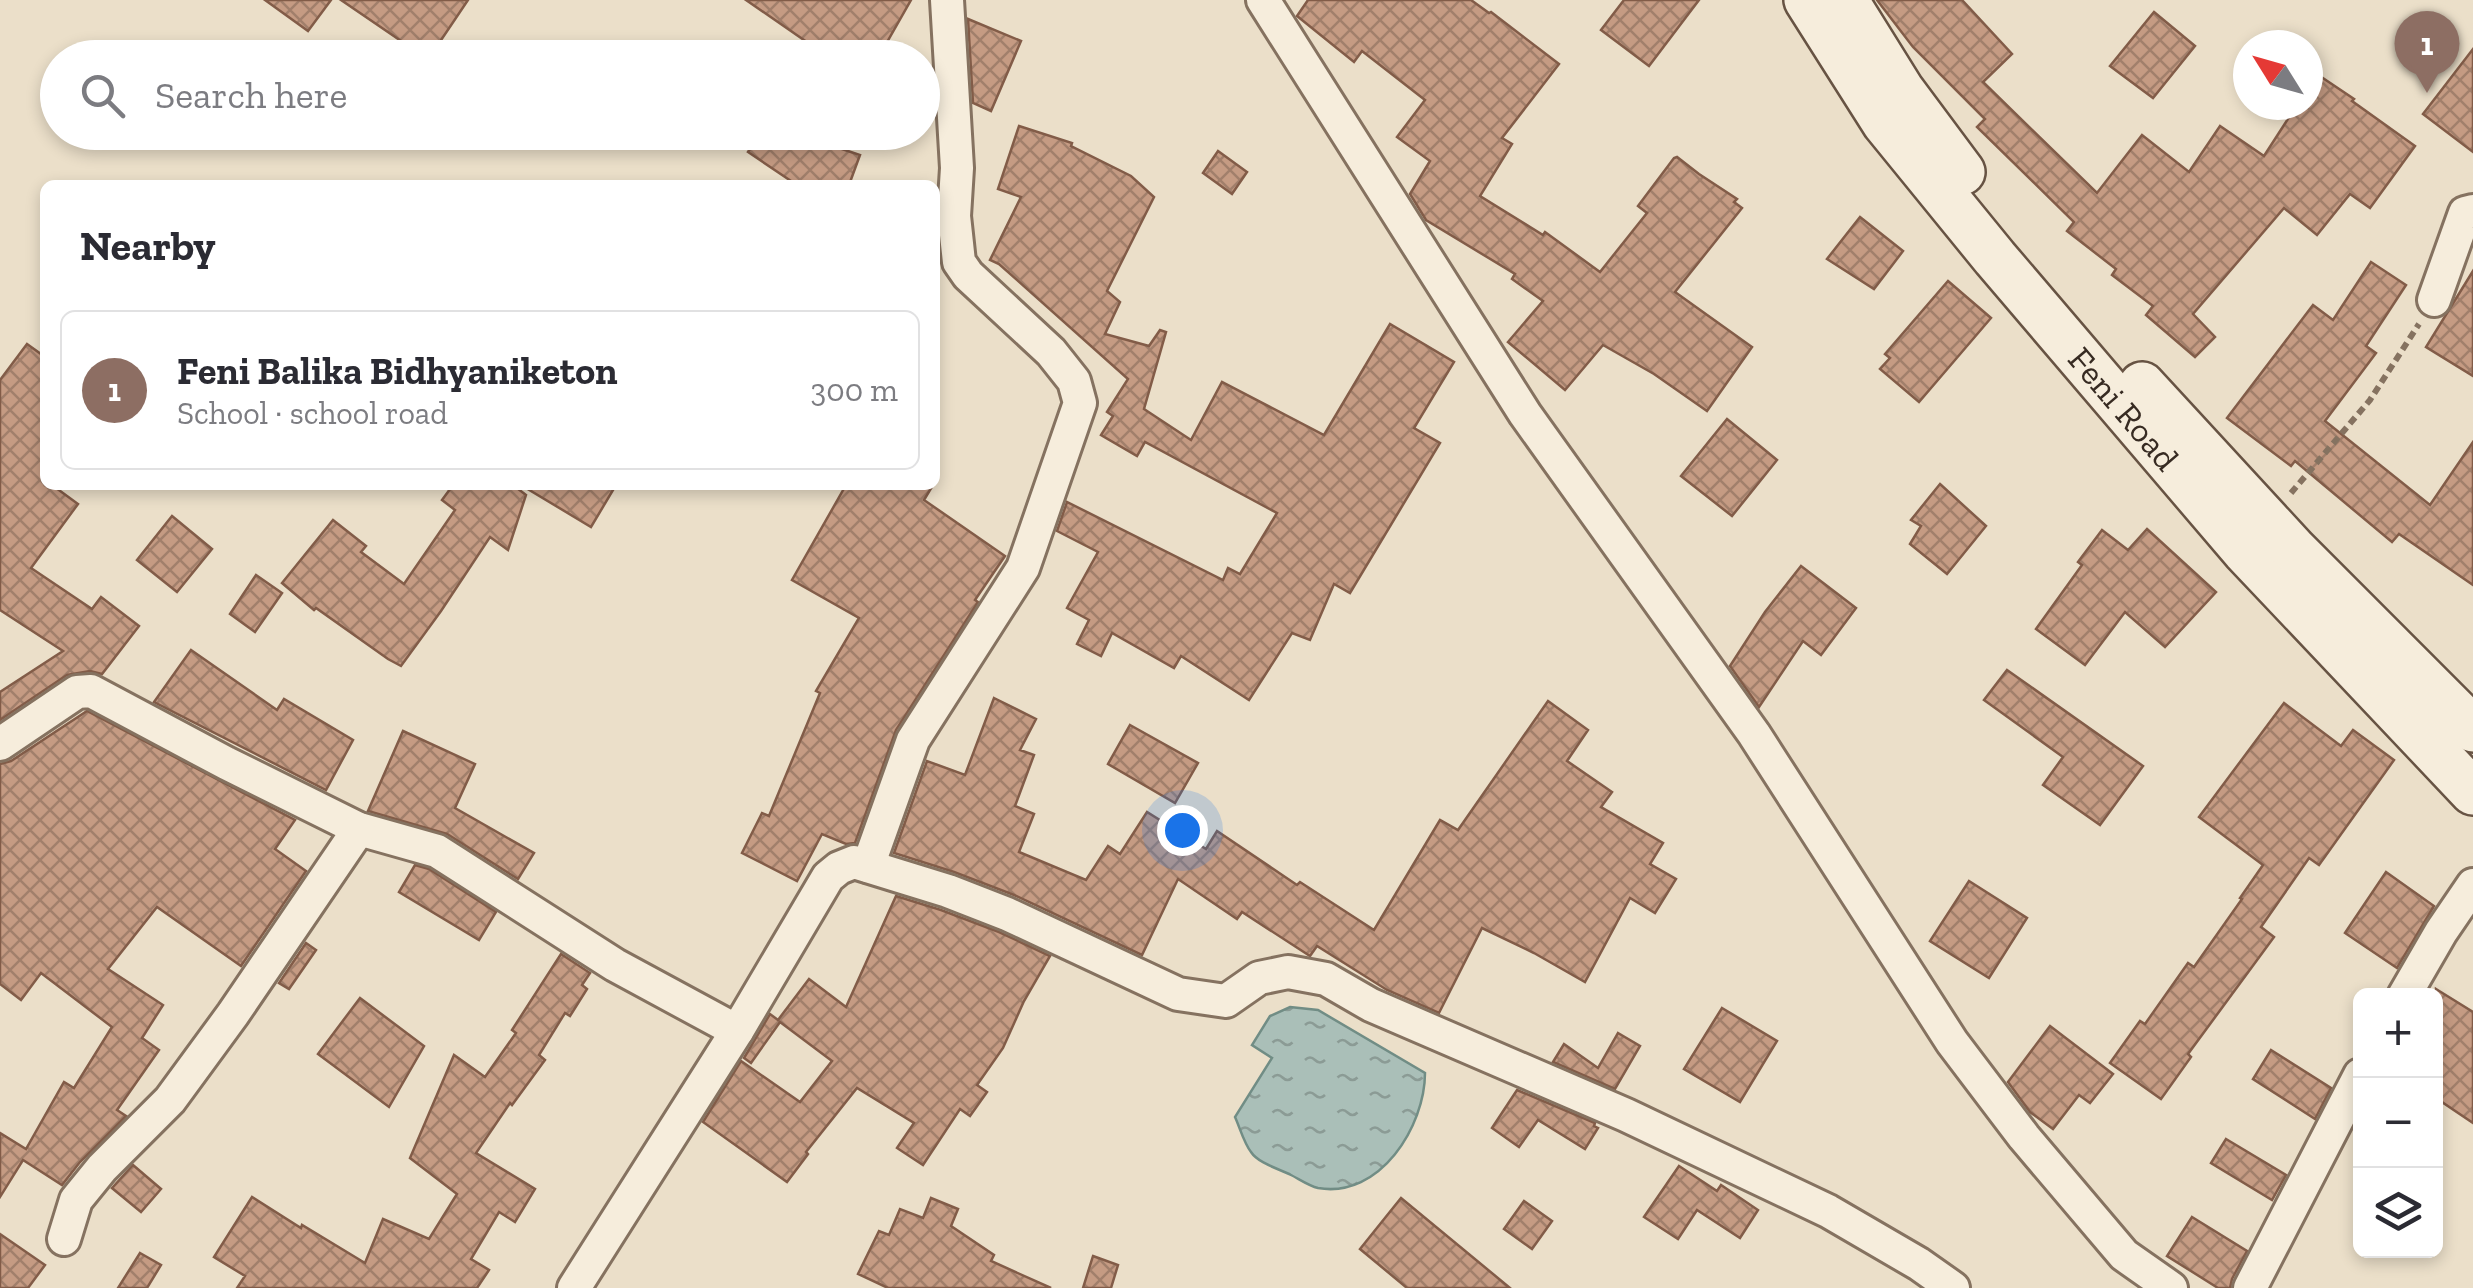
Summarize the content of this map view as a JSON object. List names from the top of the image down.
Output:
{
  "streets": {
    "main road": ["Feni Road"]
  },
  "north": "top left",
  "page": {
    "pins": "1",
    "search": "Search here",
    "heading": "Nearby",
    "list": [
      {
        "mark": "1",
        "name": "Feni Balika Bidhyaniketon",
        "note": "School · school road",
        "value": "300 m"
      }
    ],
    "map_buttons": ["+", "−"]
  }
}
